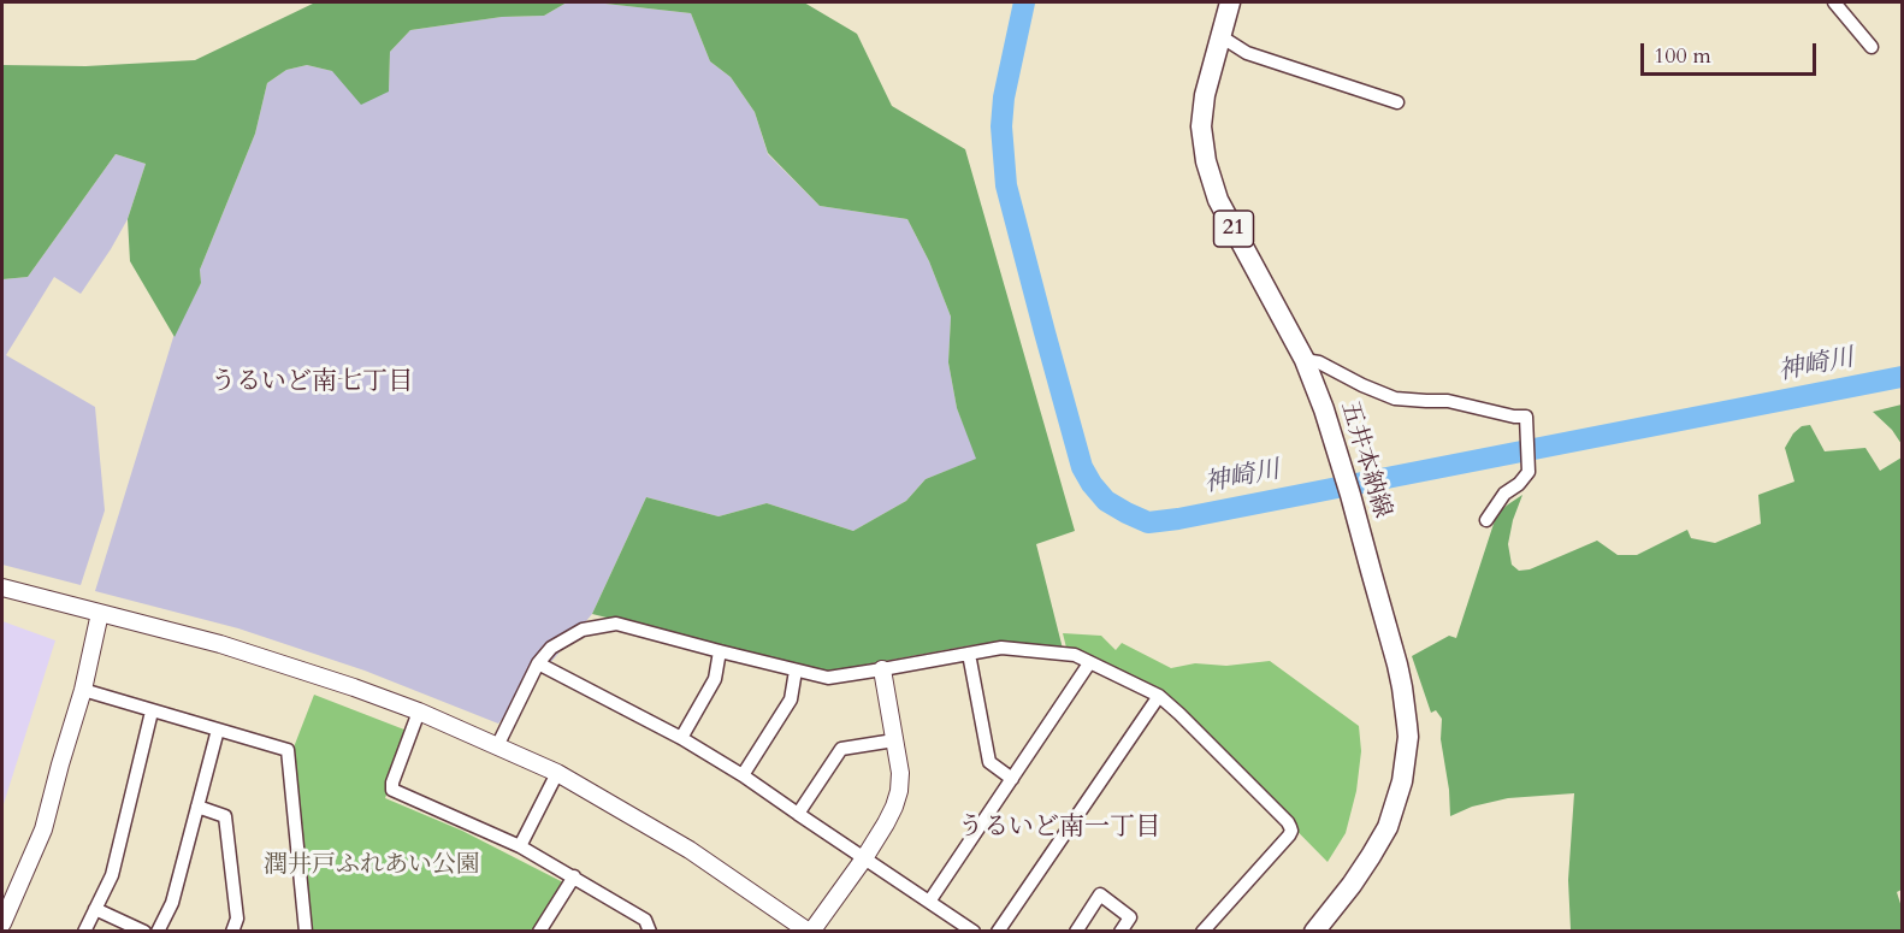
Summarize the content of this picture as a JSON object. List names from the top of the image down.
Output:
{
  "streets": {
    "main road": ["21", "五井本納線"]
  },
  "districts": ["うるいど南七丁目", "うるいど南一丁目"],
  "water": ["神崎川"],
  "parks": ["潤井戸ふれあい公園"],
  "scale_bar": "100 m"
}
